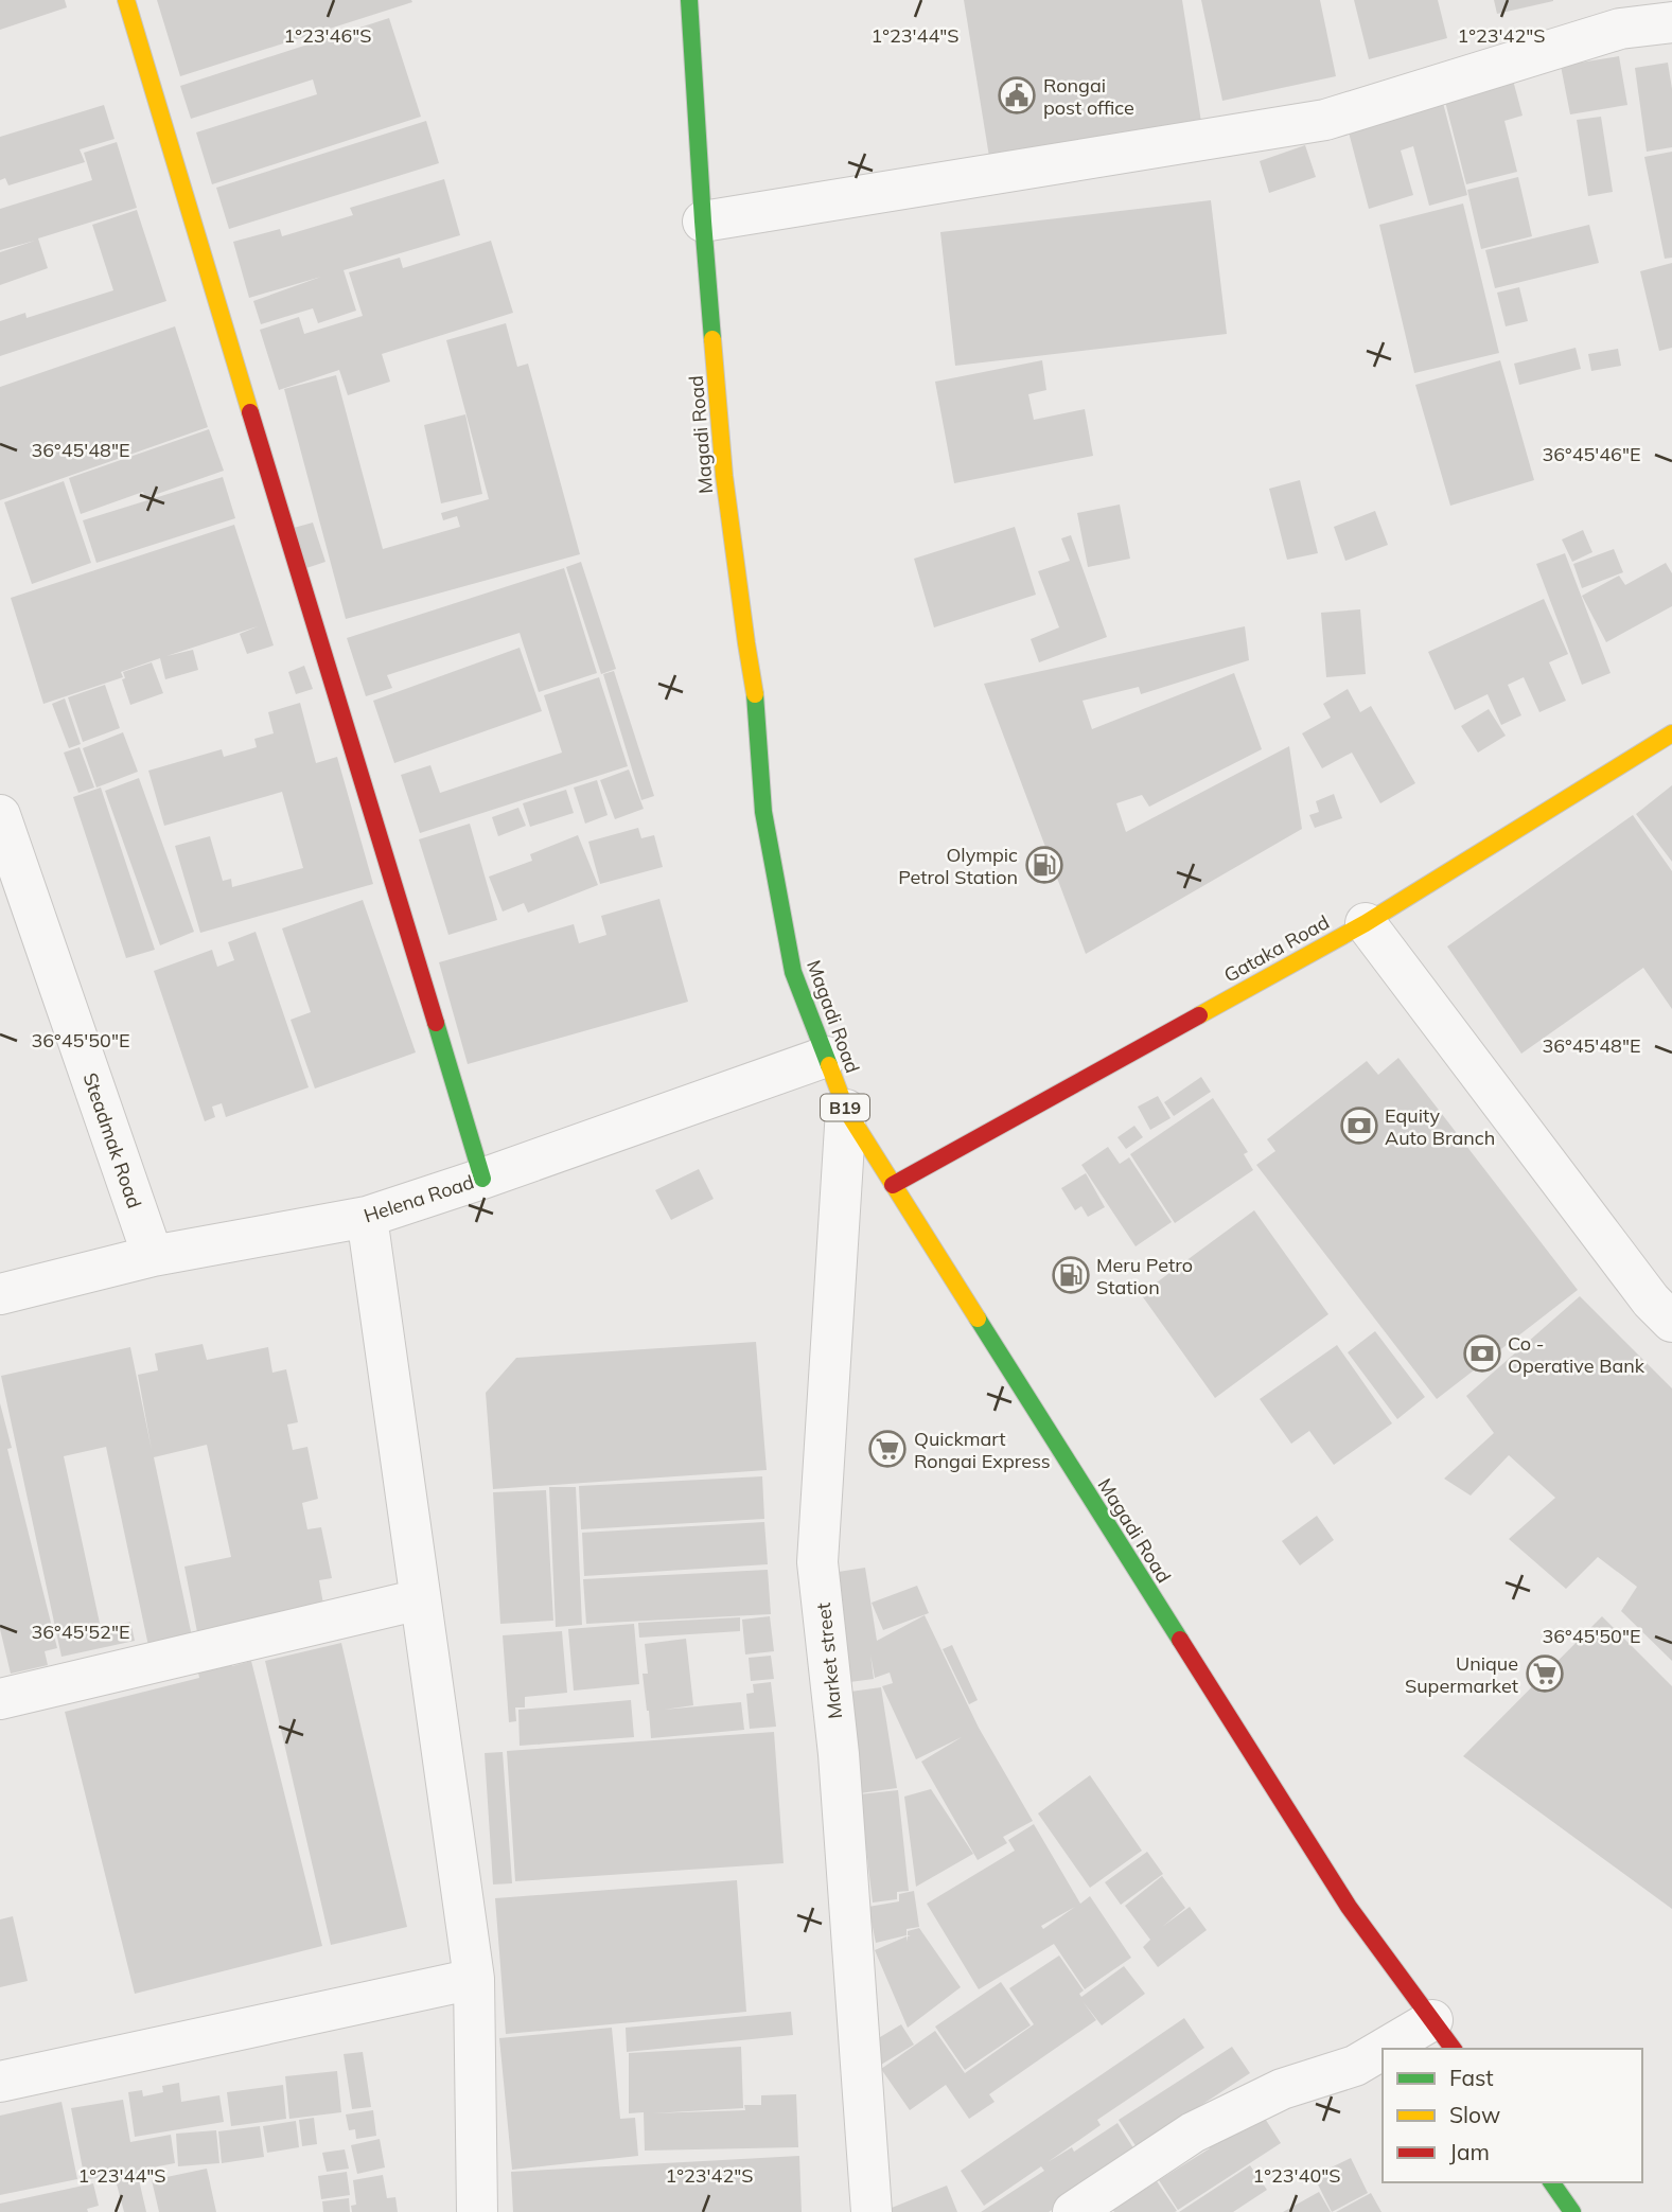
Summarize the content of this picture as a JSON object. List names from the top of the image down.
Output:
{
  "streets": {
    "main road": ["Magadi Road", "Gataka Road", "B19"],
    "street": ["Steadmak Road", "Helena Road", "Market street"]
  },
  "crossings": [
    ["Magadi Road", "Gataka Road"],
    ["Magadi Road", "Helena Road"],
    ["Magadi Road", "Market street"],
    ["Steadmak Road", "Helena Road"]
  ],
  "places": {
    "public building": ["Rongai post office"],
    "fuel station": ["Olympic Petrol Station", "Meru Petro Station"],
    "bank": ["Equity Auto Branch", "Co - Operative Bank"],
    "supermarket": ["Quickmart Rongai Express", "Unique Supermarket"]
  },
  "legend": ["Fast", "Slow", "Jam"],
  "coordinates": [
    "1°23'44\"S",
    "1°23'42\"S",
    "1°23'46\"S",
    "36°45'48\"E",
    "36°45'46\"E",
    "36°45'50\"E",
    "36°45'52\"E",
    "1°23'40\"S"
  ]
}
